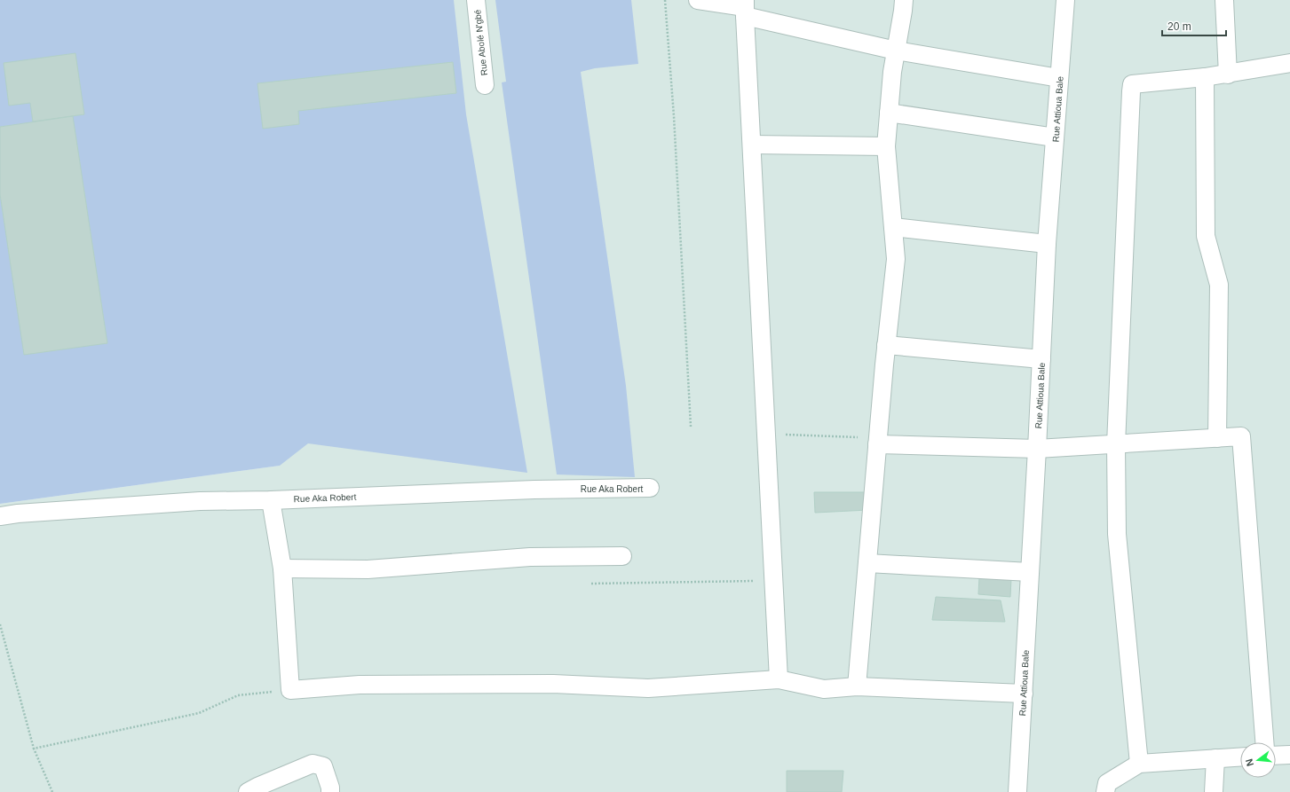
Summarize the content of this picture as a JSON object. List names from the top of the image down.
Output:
{
  "streets": {
    "street": ["Rue Abolé N'gbé", "Rue Attioua Bale", "Rue Aka Robert"]
  },
  "scale_bar": "20 m",
  "north": "left"
}
